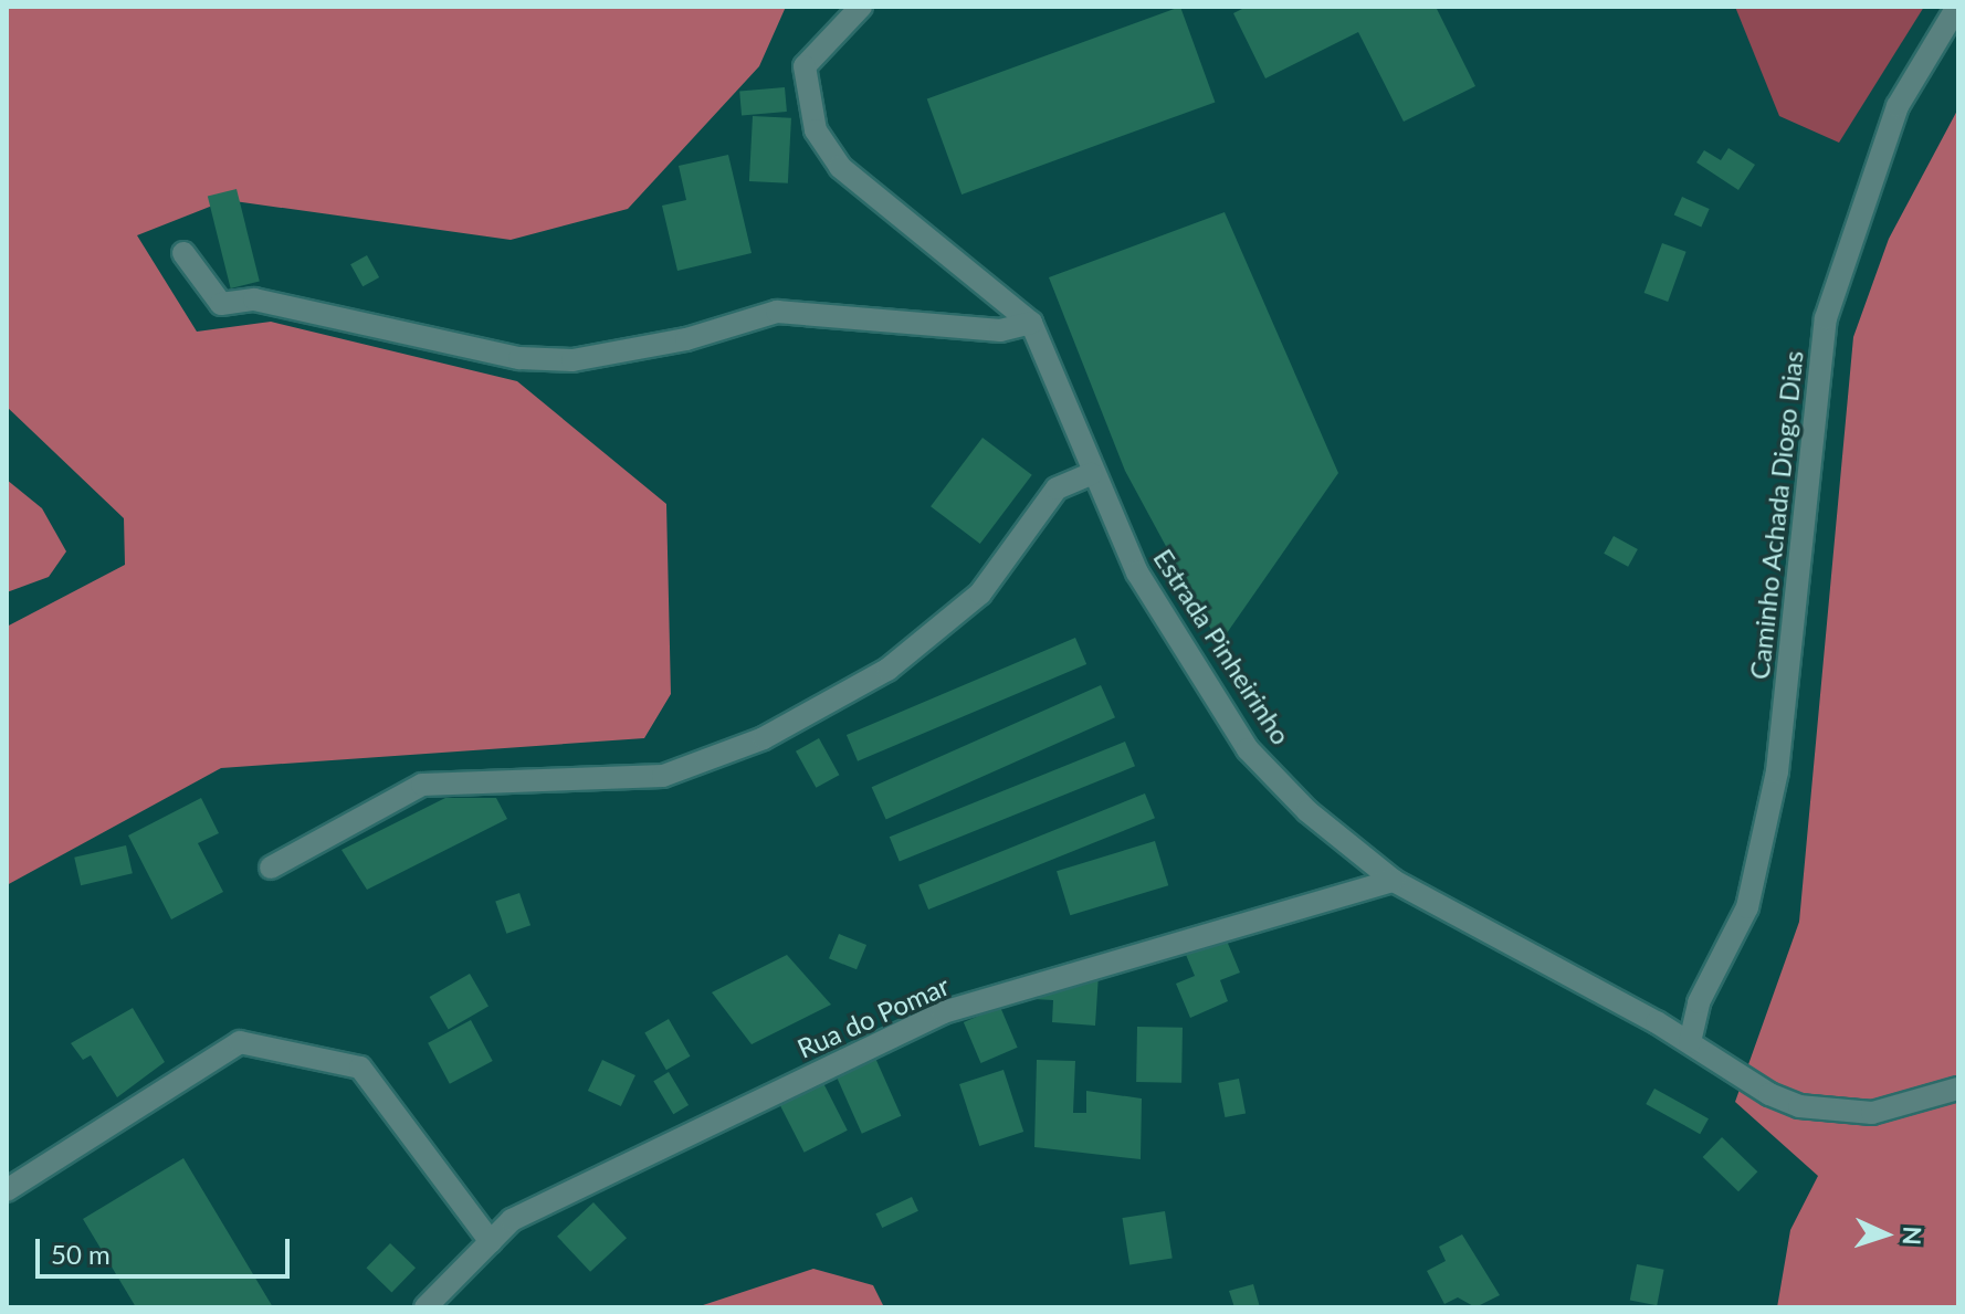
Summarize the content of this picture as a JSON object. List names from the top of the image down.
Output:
{
  "streets": {
    "street": ["Caminho Achada Diogo Dias", "Estrada Pinheirinho", "Rua do Pomar"]
  },
  "crossings": [
    ["Caminho Achada Diogo Dias", "Estrada Pinheirinho"],
    ["Estrada Pinheirinho", "Rua do Pomar"]
  ],
  "scale_bar": "50 m",
  "north": "right"
}
